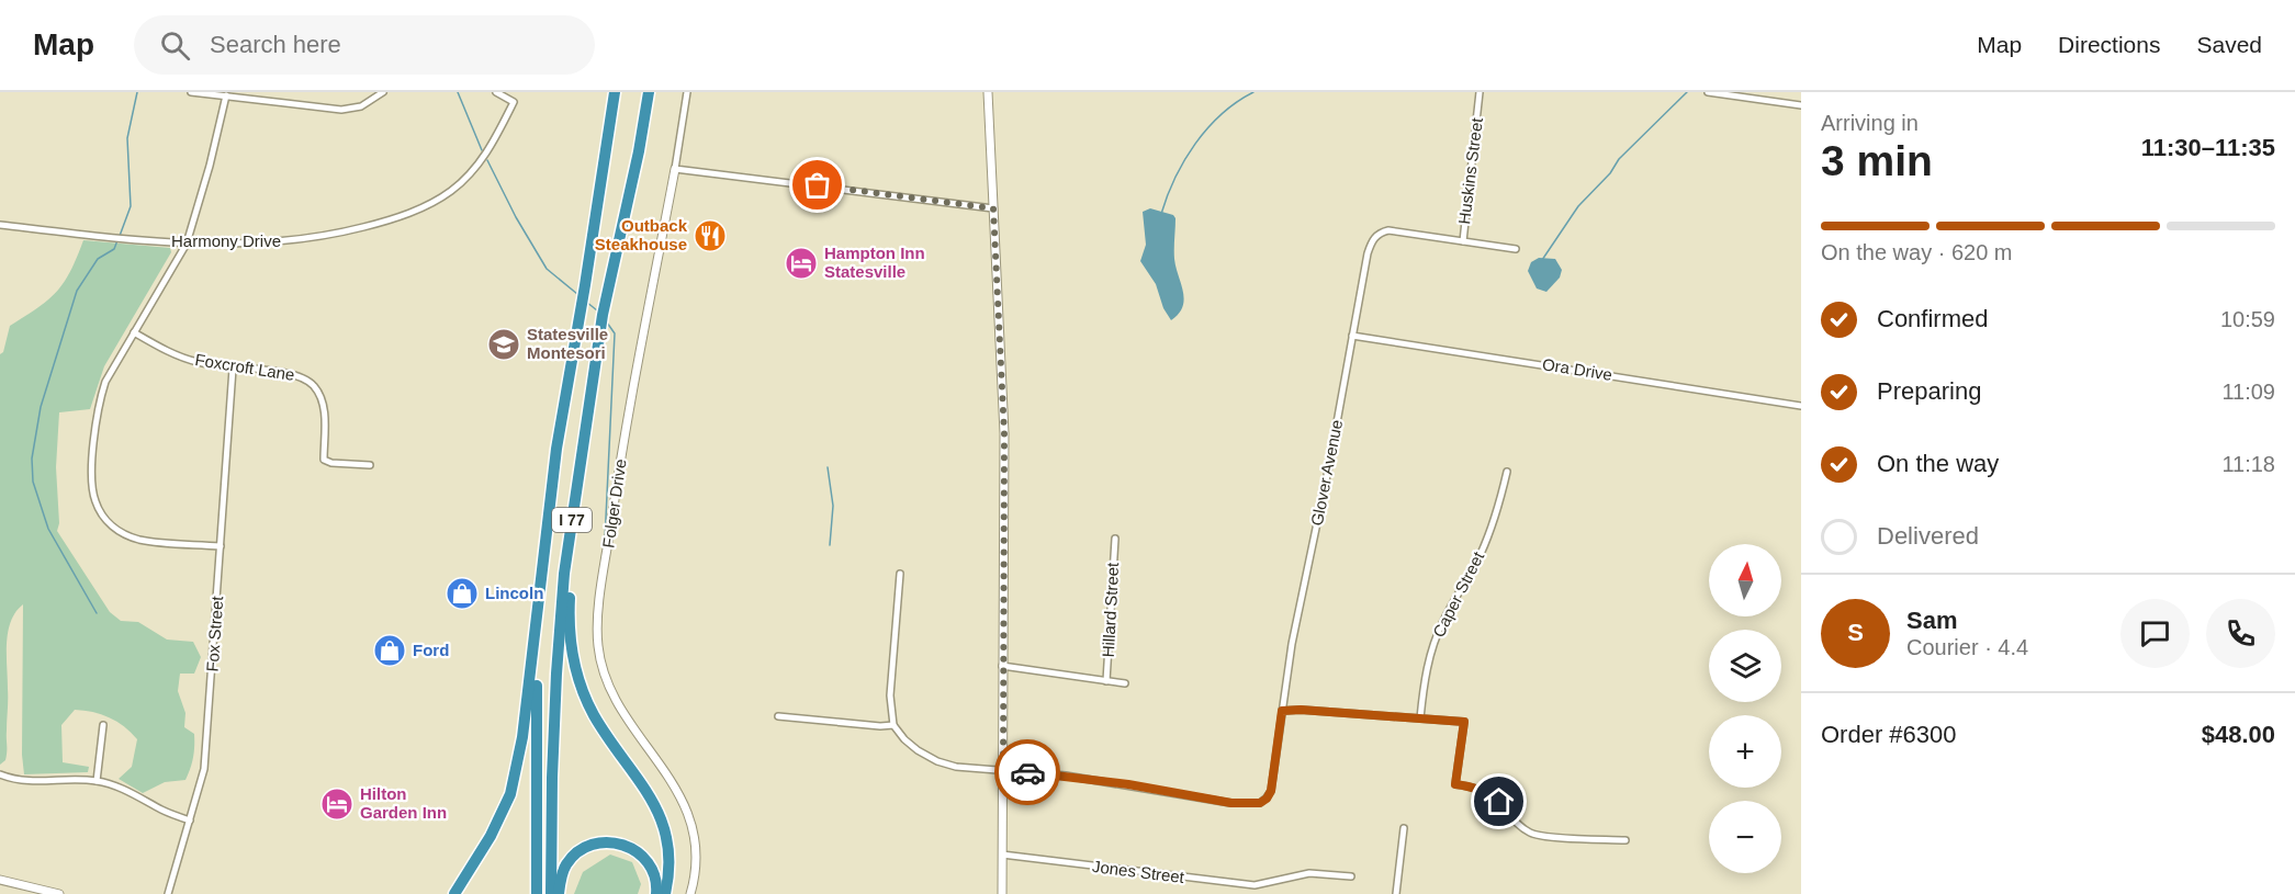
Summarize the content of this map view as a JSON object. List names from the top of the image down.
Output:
{
  "streets": {
    "highway": ["I 77"],
    "street": [
      "Huskins Street",
      "Harmony Drive",
      "Foxcroft Lane",
      "Ora Drive",
      "Glover Avenue",
      "Folger Drive",
      "Caper Street",
      "Hillard Street",
      "Fox Street",
      "Jones Street"
    ]
  },
  "crossings": [
    ["Huskins Street", "Glover Avenue"],
    ["Foxcroft Lane", "Fox Street"],
    ["Ora Drive", "Glover Avenue"]
  ],
  "places": {
    "restaurant": ["Outback Steakhouse"],
    "hotel": ["Hampton Inn Statesville", "Hilton Garden Inn"],
    "school or university": ["Statesville Montesori"],
    "shop": ["Lincoln", "Ford"]
  },
  "north": "top",
  "page": {
    "header": "Map",
    "search": "Search here",
    "nav": ["Map", "Directions", "Saved"],
    "heading": ["3 min", "Arriving in", "11:30–11:35"],
    "panel": [
      "Sam",
      "Courier · 4.4",
      "Order #6300",
      "$48.00"
    ],
    "bar": "On the way · 620 m",
    "list": [
      ["Confirmed", "10:59"],
      ["Preparing", "11:09"],
      ["On the way", "11:18"],
      "Delivered"
    ],
    "map_buttons": ["+", "−"],
    "round": "S"
  }
}
